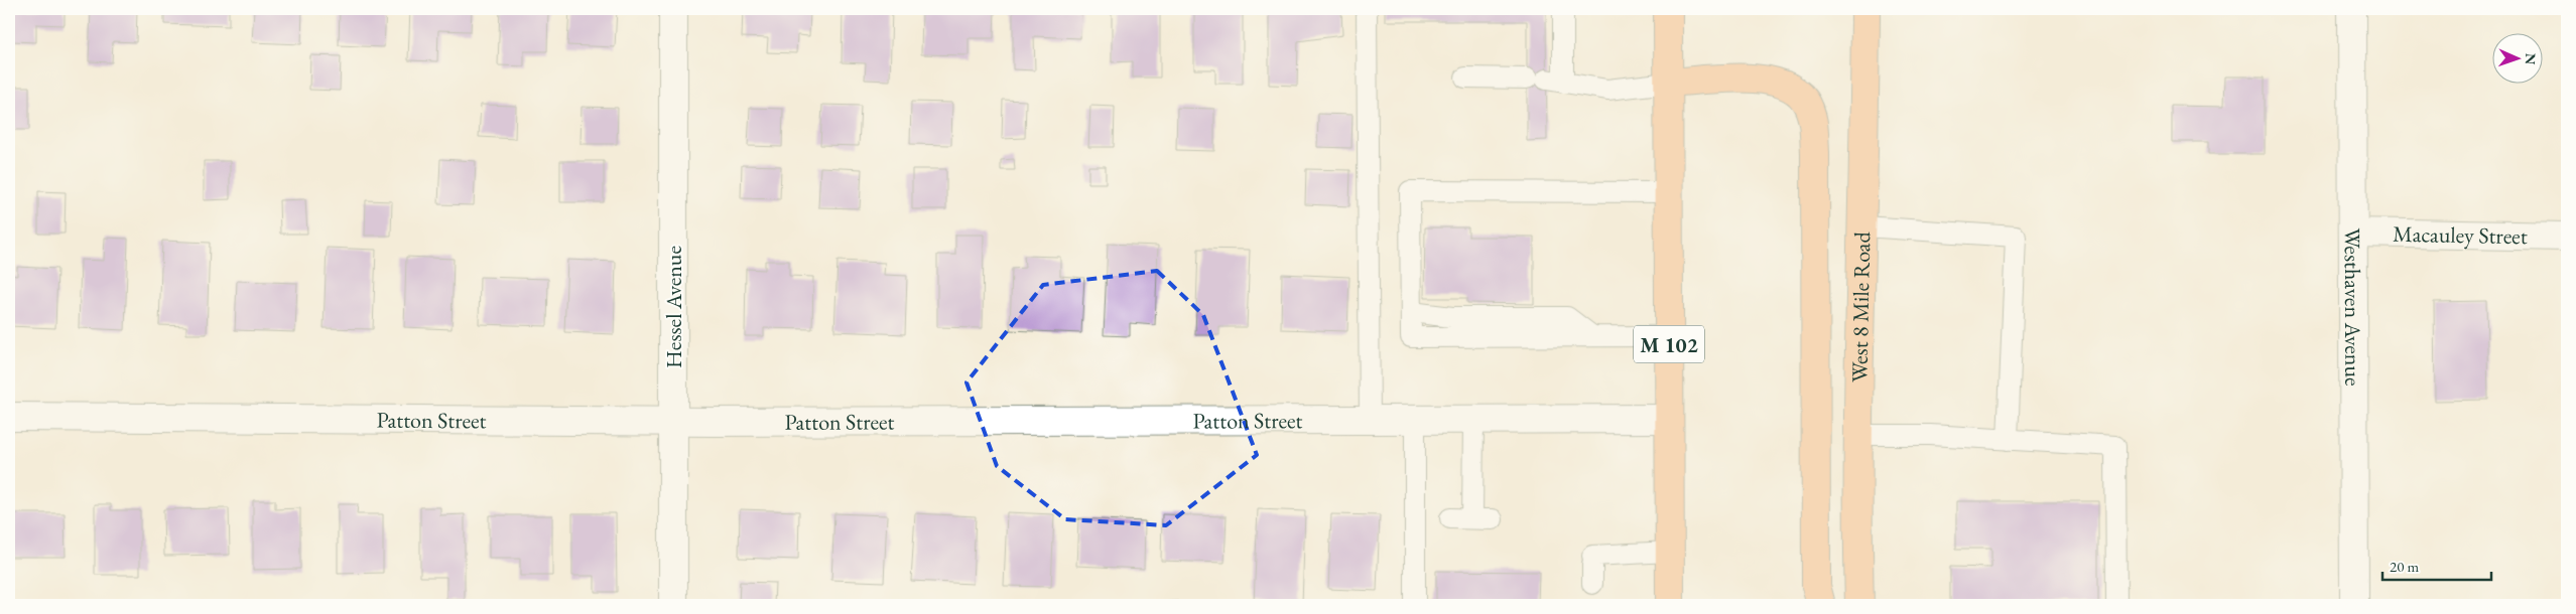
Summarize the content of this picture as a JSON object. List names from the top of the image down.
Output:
{
  "streets": {
    "highway": ["West 8 Mile Road", "M 102"],
    "street": [
      "Macauley Street",
      "Hessel Avenue",
      "Westhaven Avenue",
      "Patton Street"
    ]
  },
  "crossings": [
    ["Macauley Street", "Westhaven Avenue"],
    ["Hessel Avenue", "Patton Street"],
    ["M 102", "Patton Street"]
  ],
  "scale_bar": "20 m",
  "north": "right"
}
